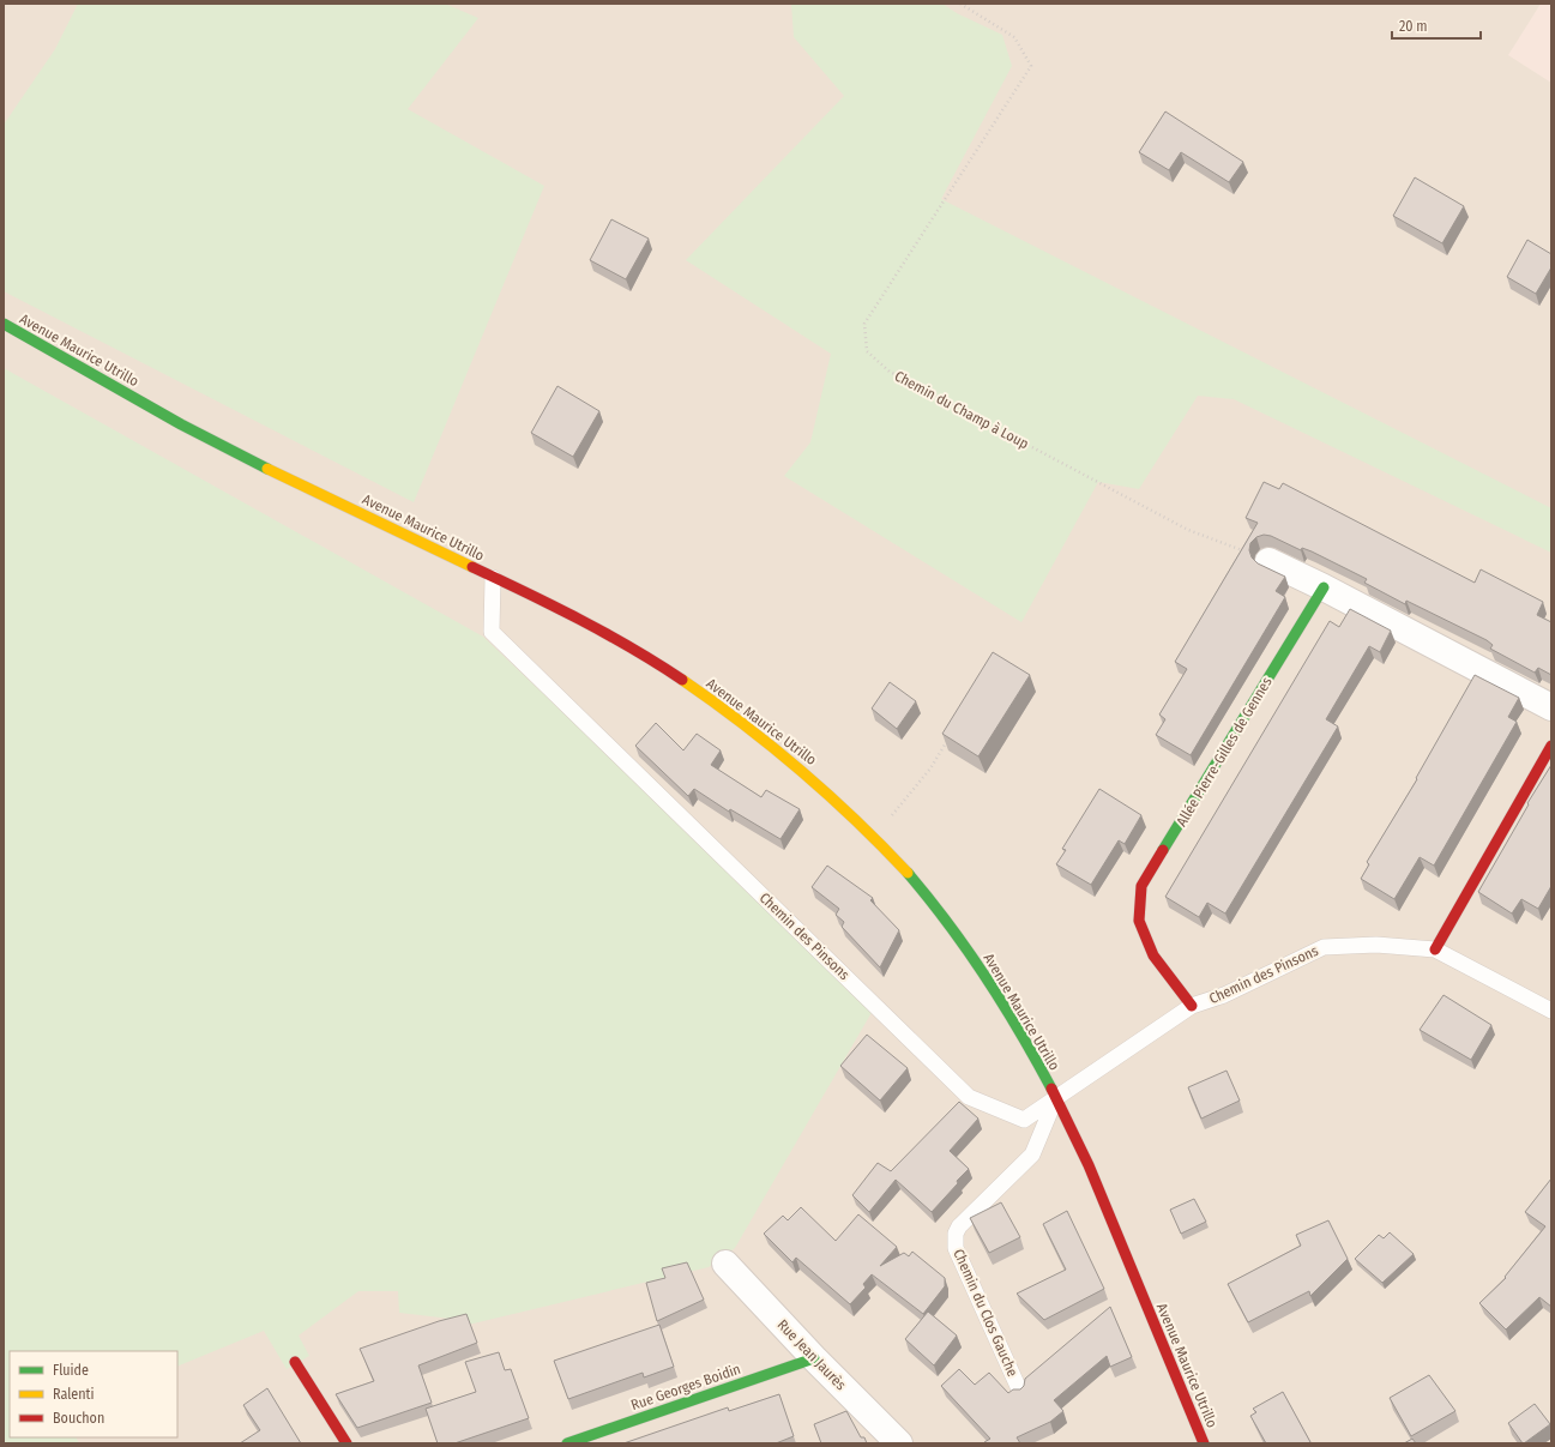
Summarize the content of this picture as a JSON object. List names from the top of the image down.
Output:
{
  "streets": {
    "main road": [
      "Avenue Maurice Utrillo",
      "Allée Pierre-Gilles de Gennes",
      "Chemin des Pinsons",
      "Rue Georges Boidin"
    ],
    "street": ["Rue Jean Jaurès"],
    "lane": ["Chemin du Clos Gauche"],
    "path": ["Chemin du Champ à Loup"]
  },
  "crossings": [
    ["Avenue Maurice Utrillo", "Chemin des Pinsons"],
    ["Avenue Maurice Utrillo", "Chemin du Clos Gauche"],
    ["Allée Pierre-Gilles de Gennes", "Chemin des Pinsons"],
    ["Chemin des Pinsons", "Chemin du Clos Gauche"],
    ["Rue Jean Jaurès", "Rue Georges Boidin"]
  ],
  "legend": ["Fluide", "Ralenti", "Bouchon"],
  "scale_bar": "20 m"
}
